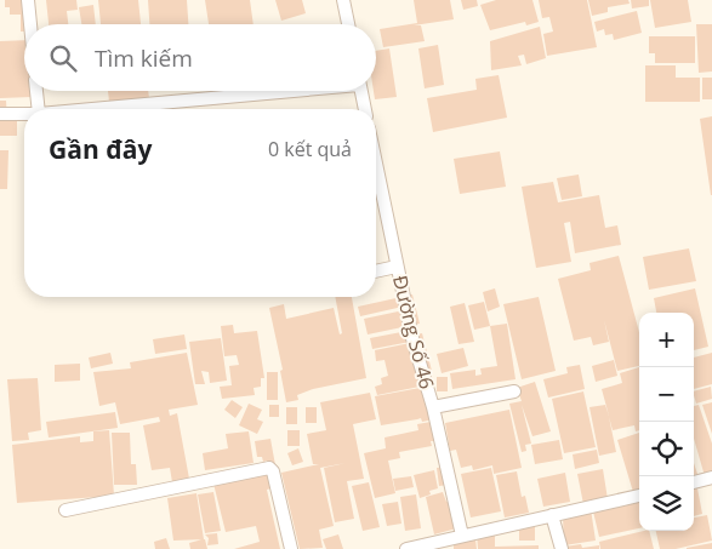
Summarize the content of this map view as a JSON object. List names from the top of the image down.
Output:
{
  "streets": {
    "lane": ["Đường Số 46"]
  },
  "page": {
    "search": "Tìm kiếm",
    "heading": ["Gần đây", "0 kết quả"],
    "map_buttons": ["+", "−"]
  }
}
